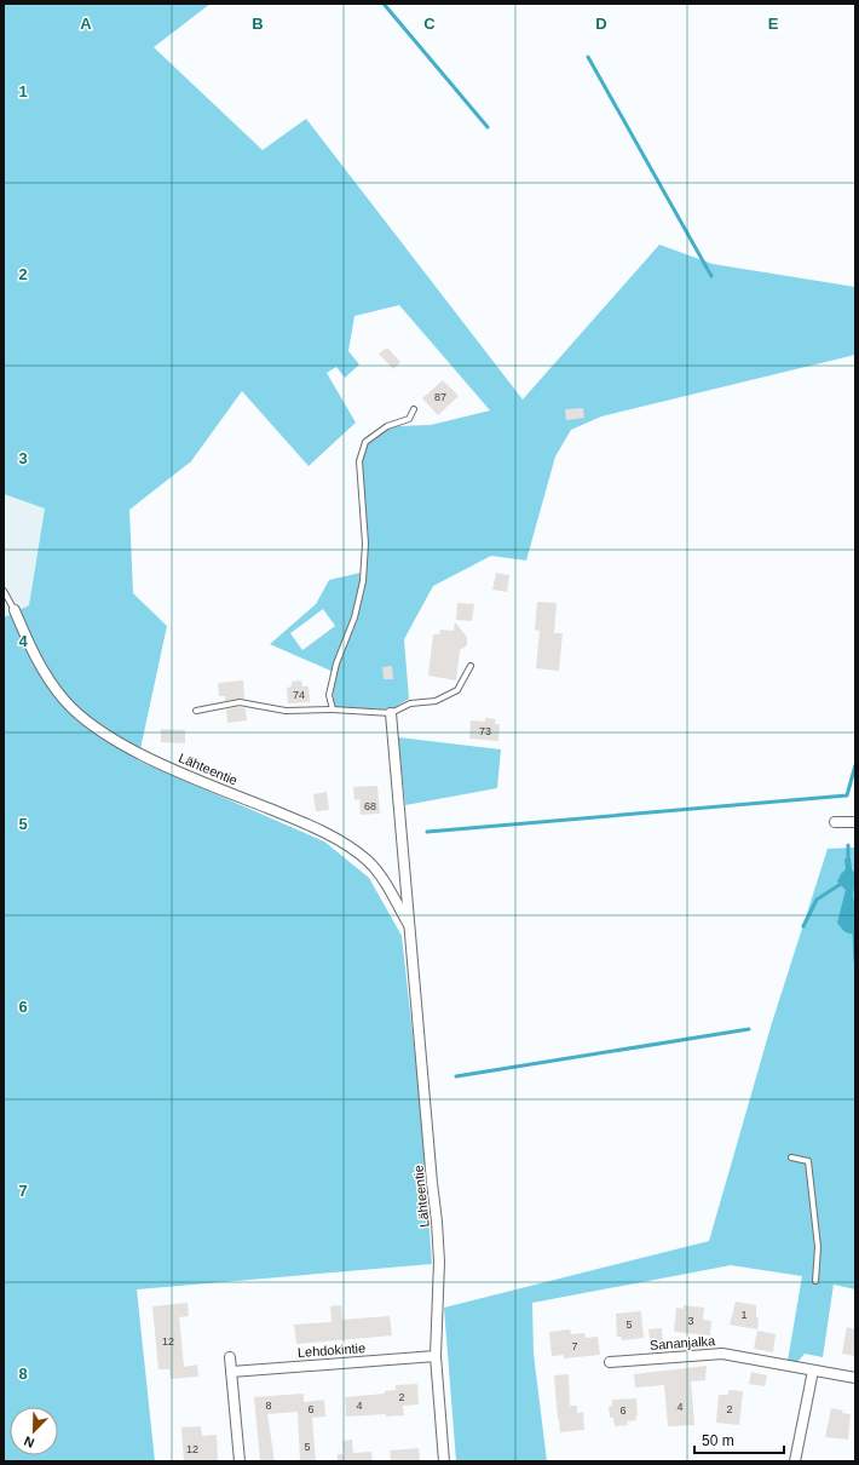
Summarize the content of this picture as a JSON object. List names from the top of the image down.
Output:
{
  "streets": {
    "street": ["Lähteentie", "Sananjalka", "Lehdokintie"]
  },
  "crossings": [
    ["Lähteentie", "Lehdokintie"]
  ],
  "house_numbers": [
    "87",
    "74",
    "73",
    "68",
    "1",
    "3",
    "5",
    "12",
    "7",
    "2",
    "8",
    "4",
    "4",
    "6",
    "2",
    "6",
    "5",
    "12"
  ],
  "scale_bar": "50 m",
  "north": "bottom left",
  "grid": {
    "columns": [
      "A",
      "B",
      "C",
      "D",
      "E"
    ],
    "rows": [
      "1",
      "2",
      "3",
      "4",
      "5",
      "6",
      "7",
      "8"
    ]
  }
}
